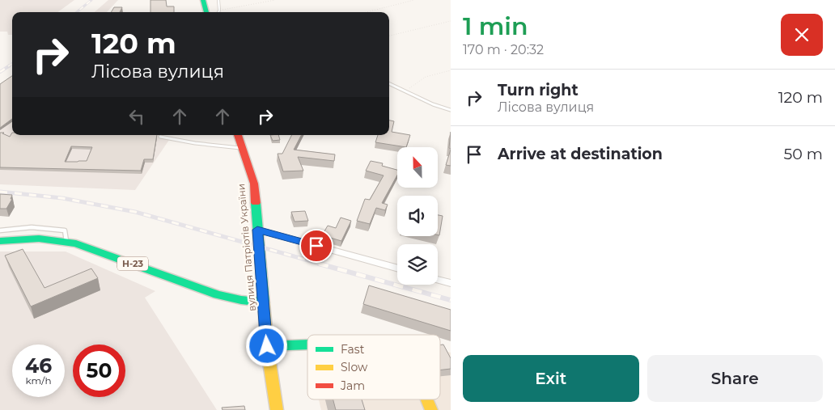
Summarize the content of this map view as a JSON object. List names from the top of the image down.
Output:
{
  "streets": {
    "main road": ["вулиця Патріотів України", "Н-23"]
  },
  "crossings": [
    ["вулиця Патріотів України", "Н-23"]
  ],
  "legend": ["Fast", "Slow", "Jam"],
  "north": "top",
  "page": {
    "heading": ["1 min", "170 m · 20:32"],
    "turn": ["120 m", "Лісова вулиця"],
    "list": [
      {
        "name": "Turn right",
        "note": "Лісова вулиця",
        "value": "120 m"
      },
      {
        "name": "Arrive at destination",
        "value": "50 m"
      }
    ],
    "speed": "46 km/h",
    "limit": "50",
    "buttons": ["Exit", "Share"]
  }
}
